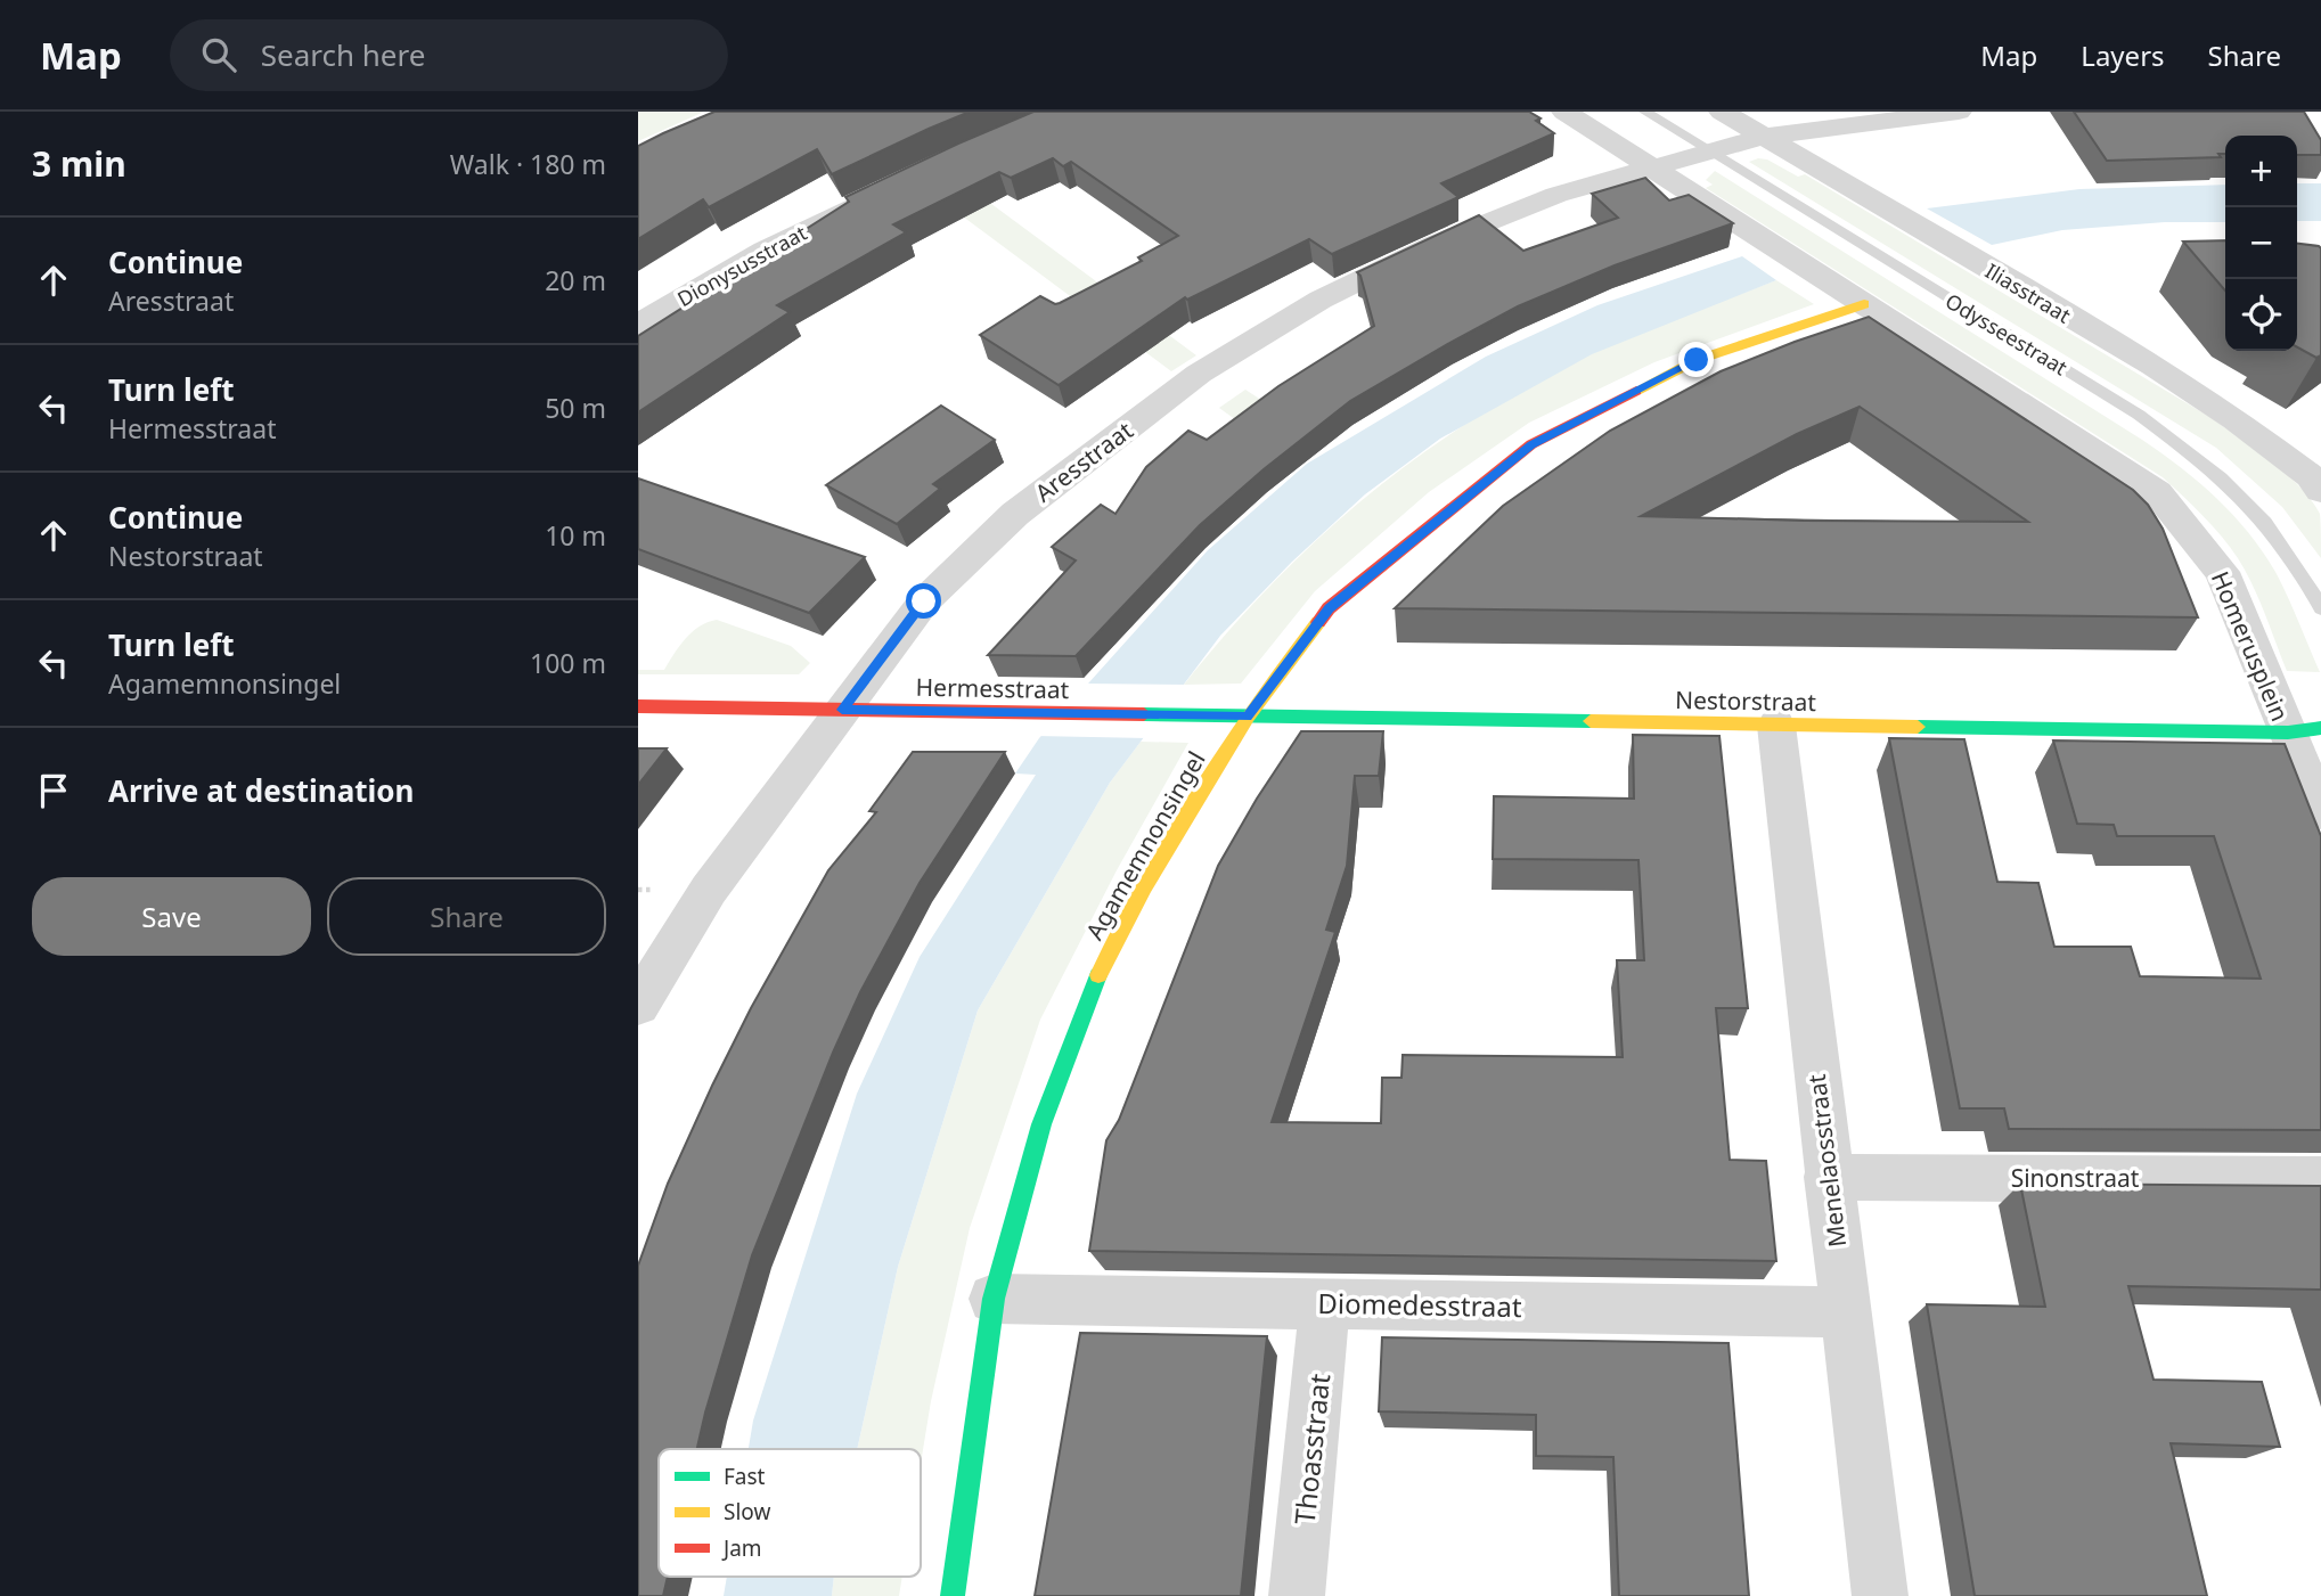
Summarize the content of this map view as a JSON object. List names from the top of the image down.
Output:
{
  "streets": {
    "street": [
      "Dionysusstraat",
      "Iliasstraat",
      "Aresstraat",
      "Homerusplein",
      "Hermesstraat",
      "Nestorstraat",
      "Agamemnonsingel",
      "Menelaosstraat",
      "Sinonstraat",
      "Diomedesstraat",
      "Thoasstraat"
    ],
    "lane": ["Odysseestraat"]
  },
  "crossings": [
    ["Iliasstraat", "Aresstraat"],
    ["Odysseestraat", "Aresstraat"],
    ["Aresstraat", "Hermesstraat"],
    ["Homerusplein", "Nestorstraat"],
    ["Homerusplein", "Agamemnonsingel"],
    ["Hermesstraat", "Nestorstraat"],
    ["Nestorstraat", "Agamemnonsingel"],
    ["Nestorstraat", "Menelaosstraat"],
    ["Agamemnonsingel", "Diomedesstraat"],
    ["Menelaosstraat", "Sinonstraat"],
    ["Menelaosstraat", "Diomedesstraat"],
    ["Diomedesstraat", "Thoasstraat"]
  ],
  "legend": ["Fast", "Slow", "Jam"],
  "page": {
    "header": "Map",
    "search": "Search here",
    "nav": ["Map", "Layers", "Share"],
    "heading": ["3 min", "Walk · 180 m"],
    "map_buttons": ["+", "−"],
    "list": [
      ["Continue", "Aresstraat", "20 m"],
      ["Turn left", "Hermesstraat", "50 m"],
      ["Continue", "Nestorstraat", "10 m"],
      ["Turn left", "Agamemnonsingel", "100 m"],
      "Arrive at destination"
    ],
    "buttons": ["Save", "Share"]
  }
}
